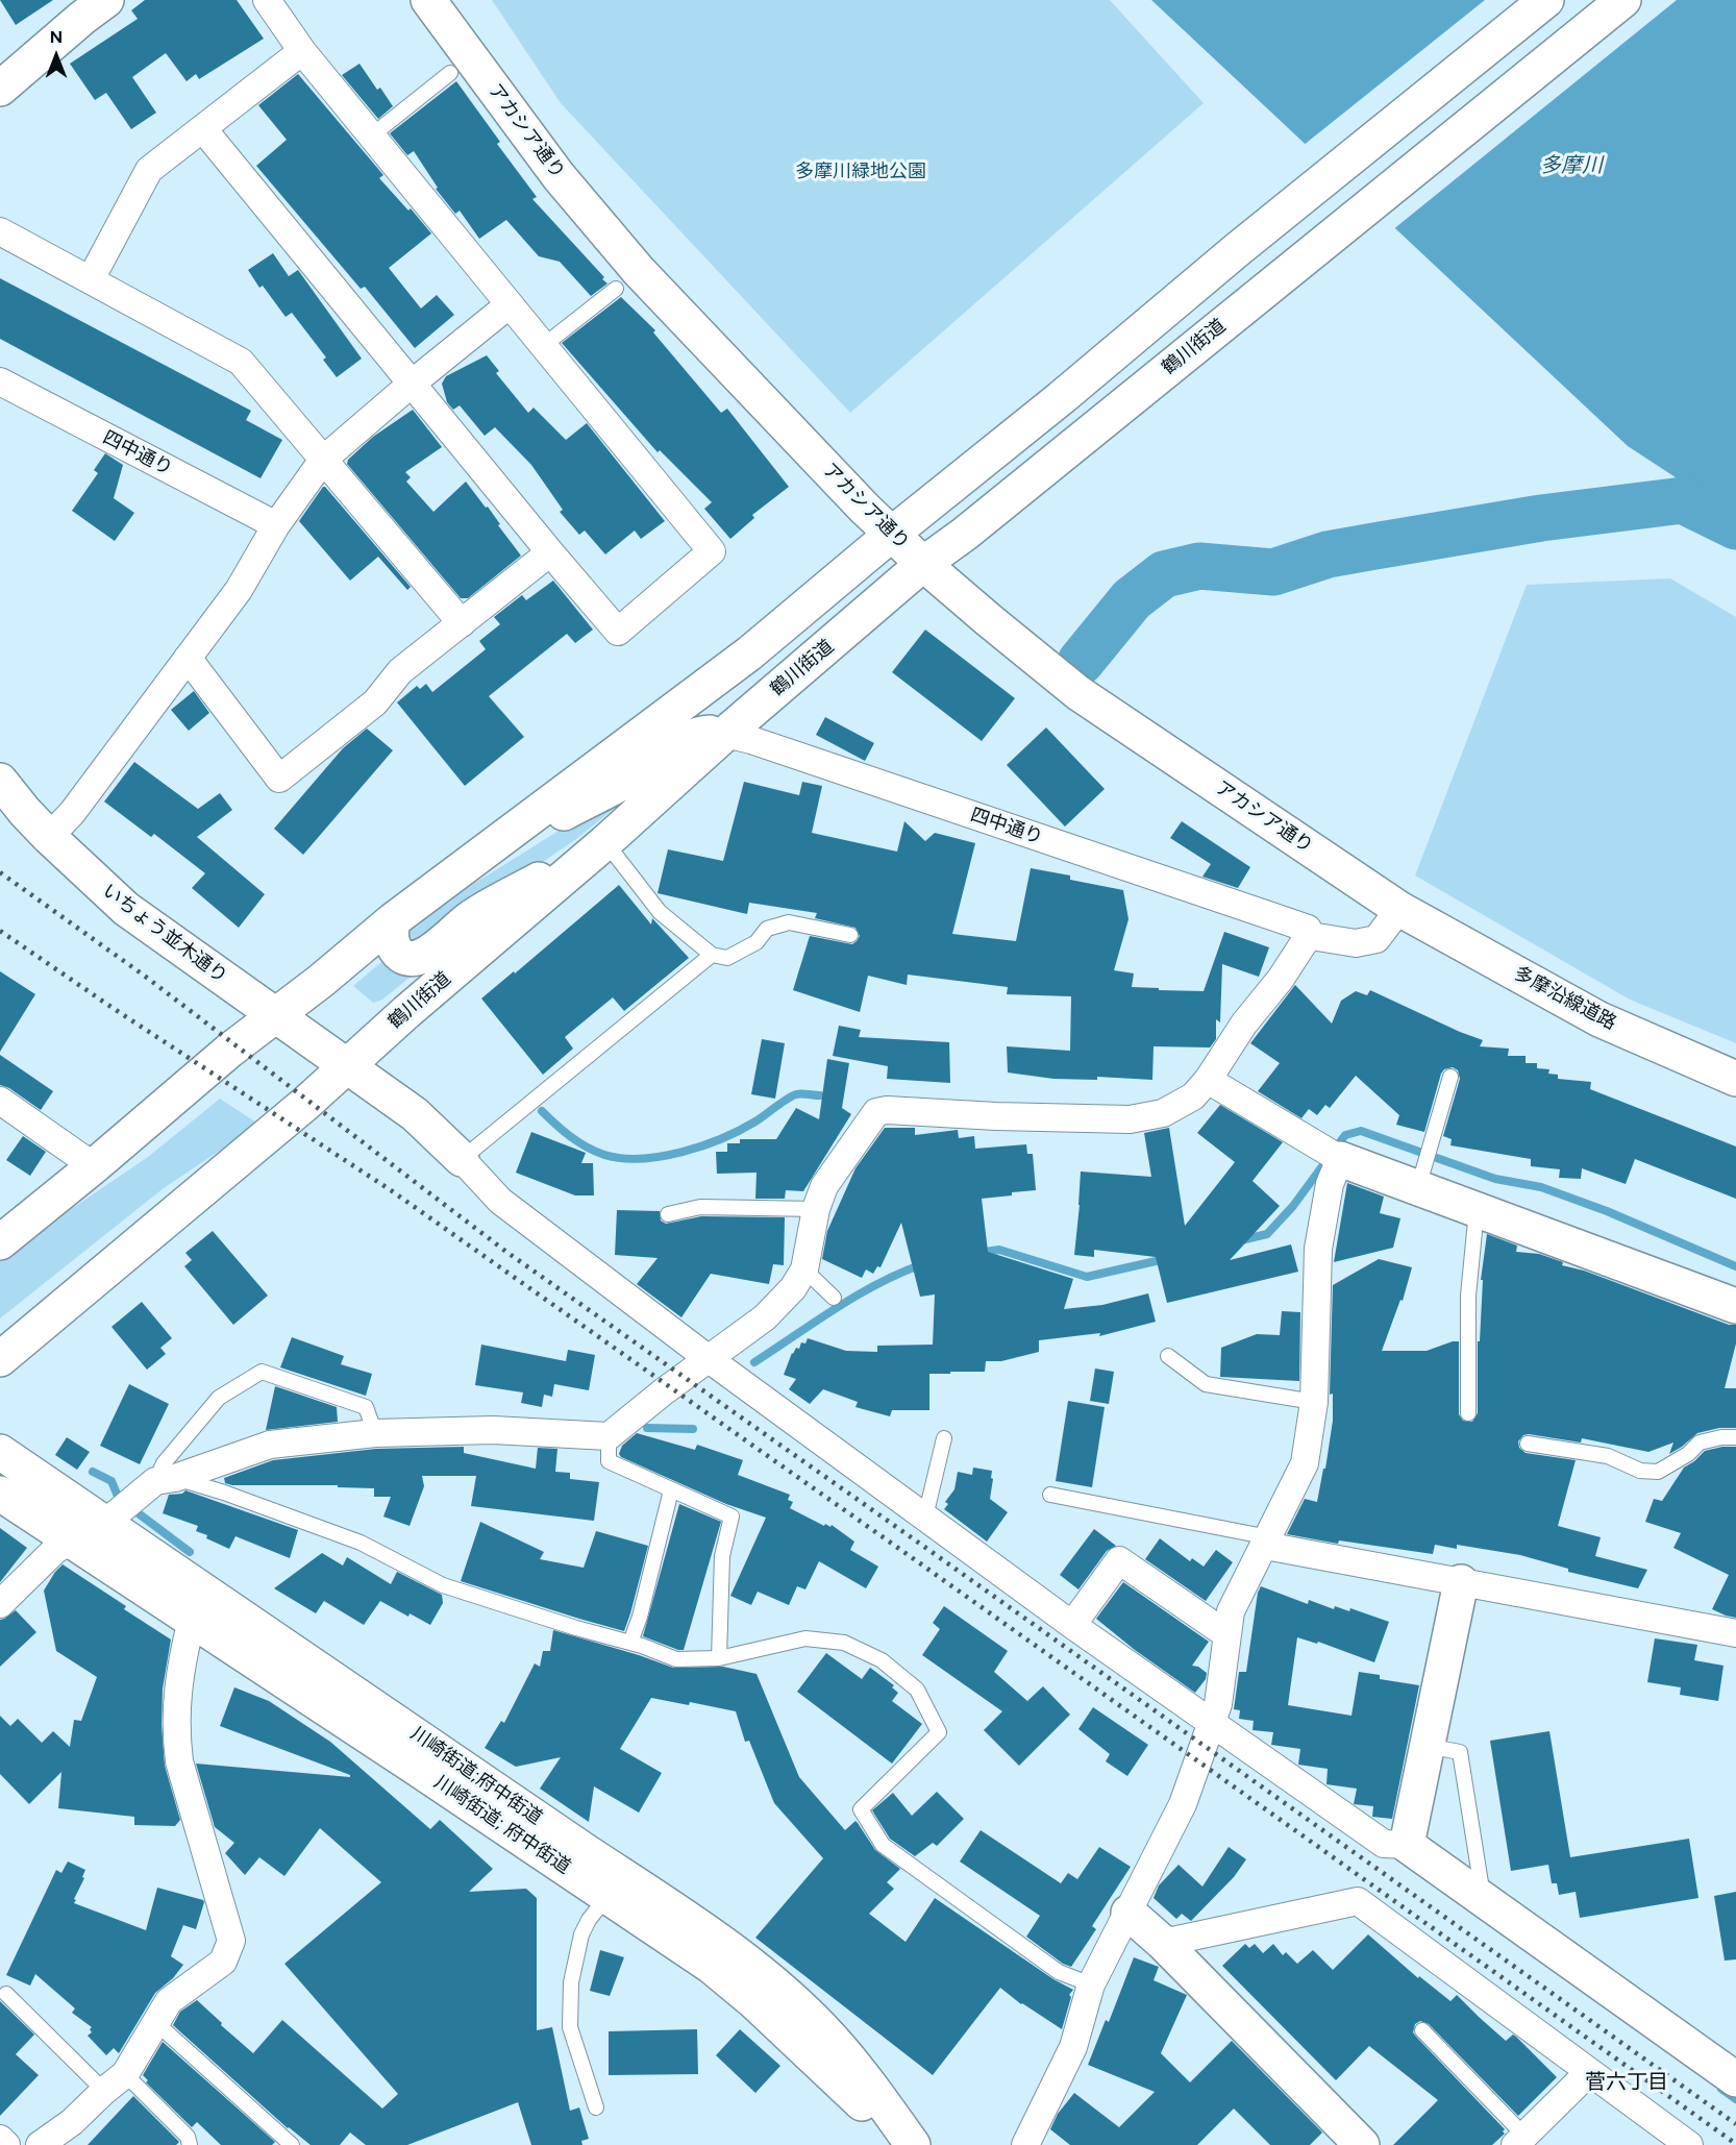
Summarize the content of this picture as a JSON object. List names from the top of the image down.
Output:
{
  "streets": {
    "main road": [
      "アカシア通り",
      "鶴川街道",
      "いちょう並木通り",
      "多摩沿線道路",
      "川崎街道;府中街道",
      "川崎街道; 府中街道"
    ],
    "street": ["四中通り"]
  },
  "crossings": [
    ["アカシア通り", "鶴川街道"],
    ["アカシア通り", "多摩沿線道路"],
    ["鶴川街道", "四中通り"],
    ["鶴川街道", "いちょう並木通り"]
  ],
  "districts": ["菅六丁目"],
  "water": ["多摩川"],
  "parks": ["多摩川緑地公園"],
  "north": "top"
}
